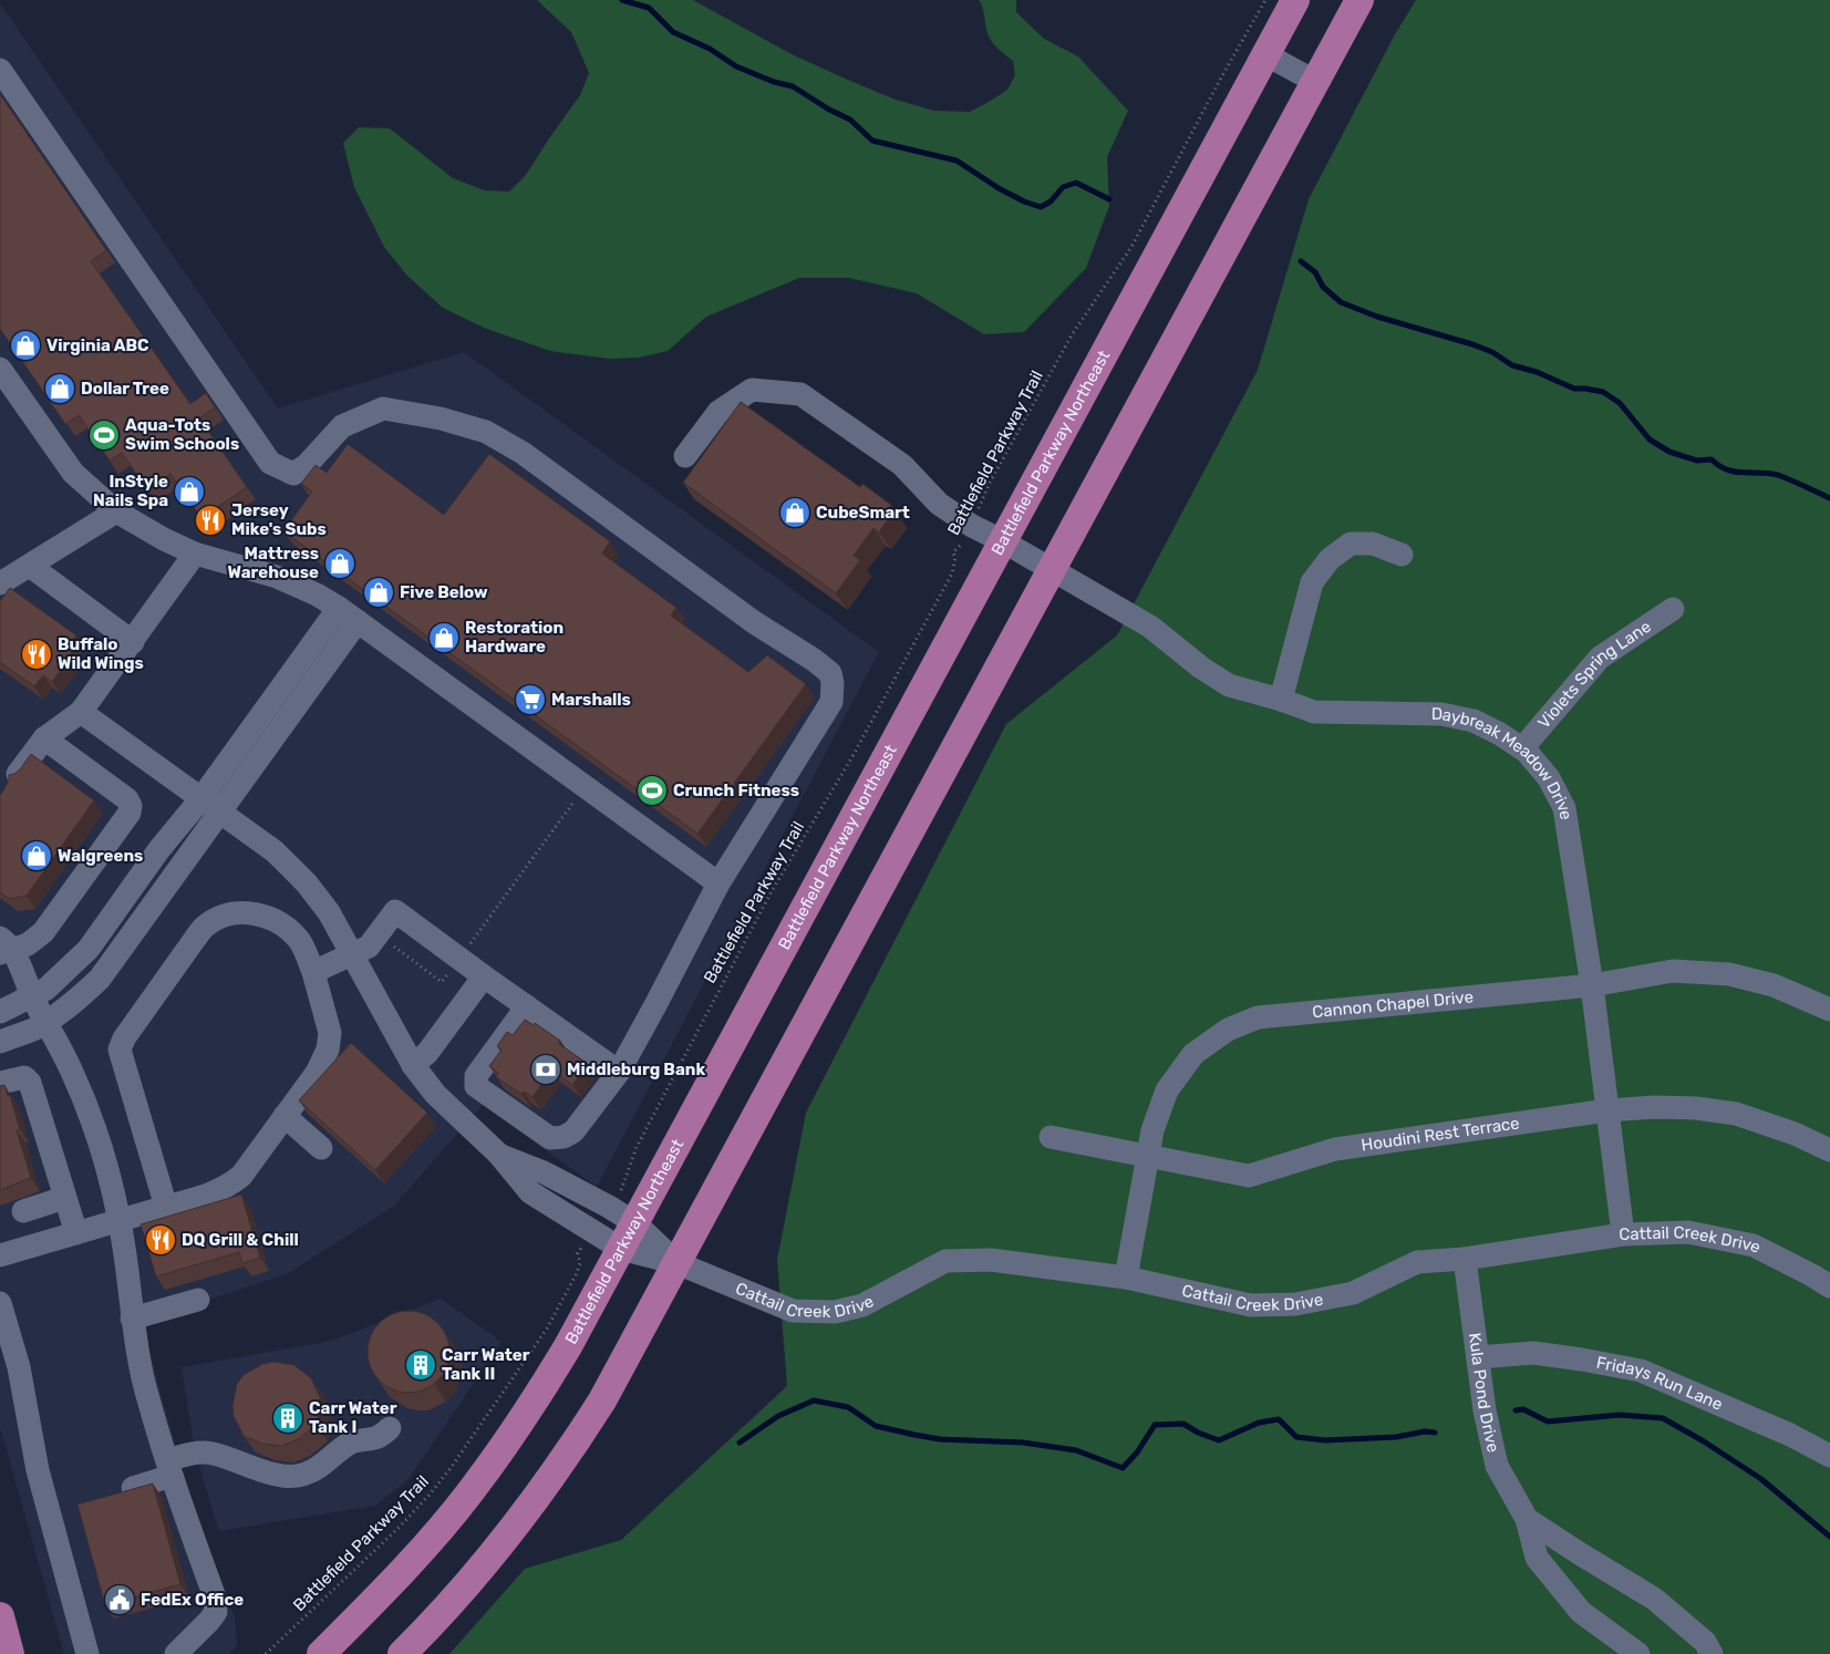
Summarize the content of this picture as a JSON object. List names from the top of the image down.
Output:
{
  "streets": {
    "main road": ["Battlefield Parkway Northeast"],
    "street": [
      "Violets Spring Lane",
      "Daybreak Meadow Drive",
      "Cannon Chapel Drive",
      "Houdini Rest Terrace",
      "Cattail Creek Drive",
      "Fridays Run Lane",
      "Kula Pond Drive"
    ],
    "path": ["Battlefield Parkway Trail"]
  },
  "crossings": [
    ["Battlefield Parkway Trail", "Daybreak Meadow Drive"],
    ["Battlefield Parkway Northeast", "Daybreak Meadow Drive"],
    ["Violets Spring Lane", "Daybreak Meadow Drive"],
    ["Daybreak Meadow Drive", "Cannon Chapel Drive"],
    ["Daybreak Meadow Drive", "Houdini Rest Terrace"],
    ["Daybreak Meadow Drive", "Cattail Creek Drive"],
    ["Cannon Chapel Drive", "Houdini Rest Terrace"],
    ["Cannon Chapel Drive", "Cattail Creek Drive"],
    ["Cattail Creek Drive", "Kula Pond Drive"],
    ["Fridays Run Lane", "Kula Pond Drive"]
  ],
  "places": {
    "shop": [
      "Virginia ABC",
      "Dollar Tree",
      "InStyle Nails Spa",
      "CubeSmart",
      "Mattress Warehouse",
      "Five Below",
      "Restoration Hardware",
      "Walgreens"
    ],
    "sports": ["Aqua-Tots Swim Schools", "Crunch Fitness"],
    "restaurant": ["Jersey Mike's Subs", "Buffalo Wild Wings", "DQ Grill & Chill"],
    "supermarket": ["Marshalls"],
    "bank": ["Middleburg Bank"],
    "building": ["Carr Water Tank II", "Carr Water Tank I"],
    "public building": ["FedEx Office"]
  }
}
